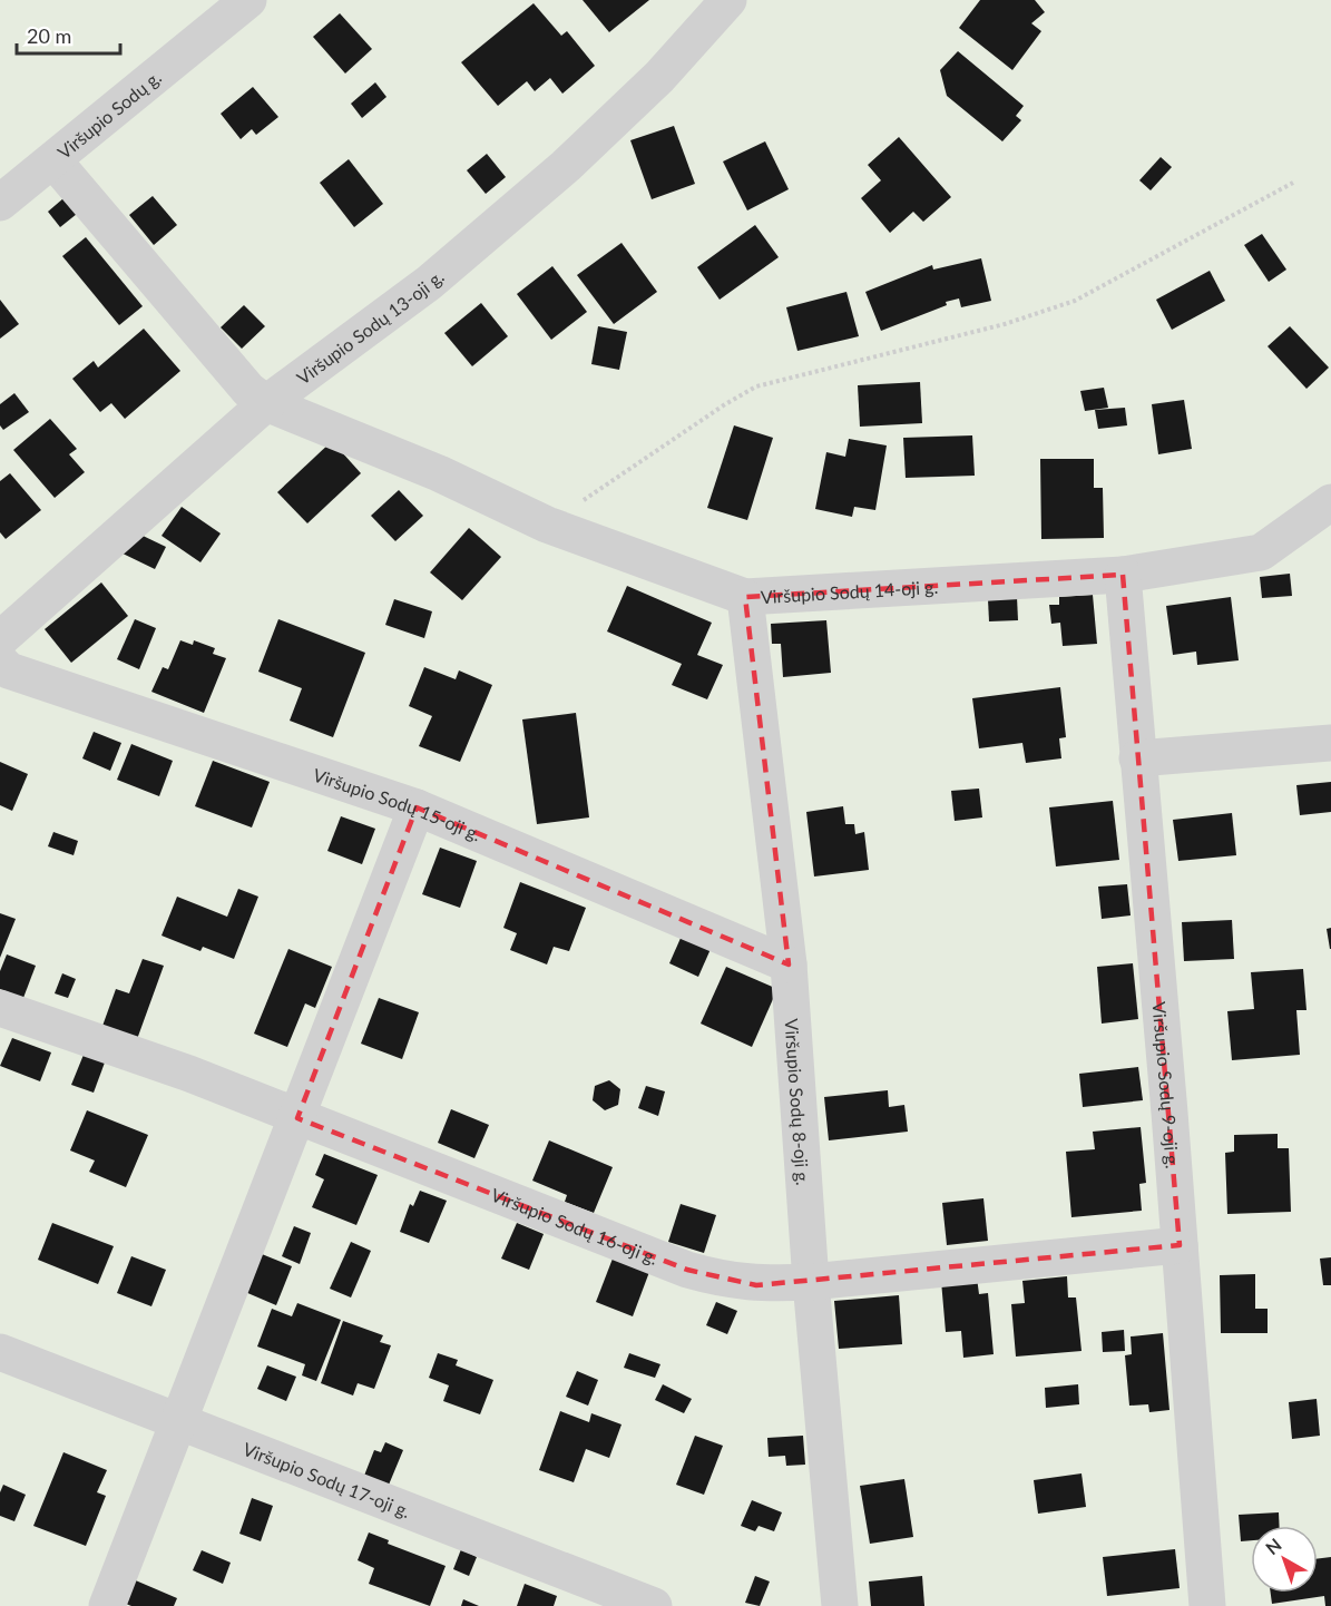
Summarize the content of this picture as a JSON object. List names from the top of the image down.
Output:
{
  "streets": {
    "street": [
      "Viršupio Sodų g.",
      "Viršupio Sodų 13-oji g.",
      "Viršupio Sodų 14-oji g.",
      "Viršupio Sodų 15-oji g.",
      "Viršupio Sodų 9-oji g.",
      "Viršupio Sodų 8-oji g.",
      "Viršupio Sodų 16-oji g.",
      "Viršupio Sodų 17-oji g."
    ]
  },
  "crossings": [
    ["Viršupio Sodų g.", "Viršupio Sodų 14-oji g."],
    ["Viršupio Sodų 13-oji g.", "Viršupio Sodų 14-oji g."],
    ["Viršupio Sodų 14-oji g.", "Viršupio Sodų 9-oji g."],
    ["Viršupio Sodų 14-oji g.", "Viršupio Sodų 8-oji g."],
    ["Viršupio Sodų 15-oji g.", "Viršupio Sodų 8-oji g."],
    ["Viršupio Sodų 9-oji g.", "Viršupio Sodų 16-oji g."],
    ["Viršupio Sodų 8-oji g.", "Viršupio Sodų 16-oji g."]
  ],
  "scale_bar": "20 m",
  "north": "top left"
}
